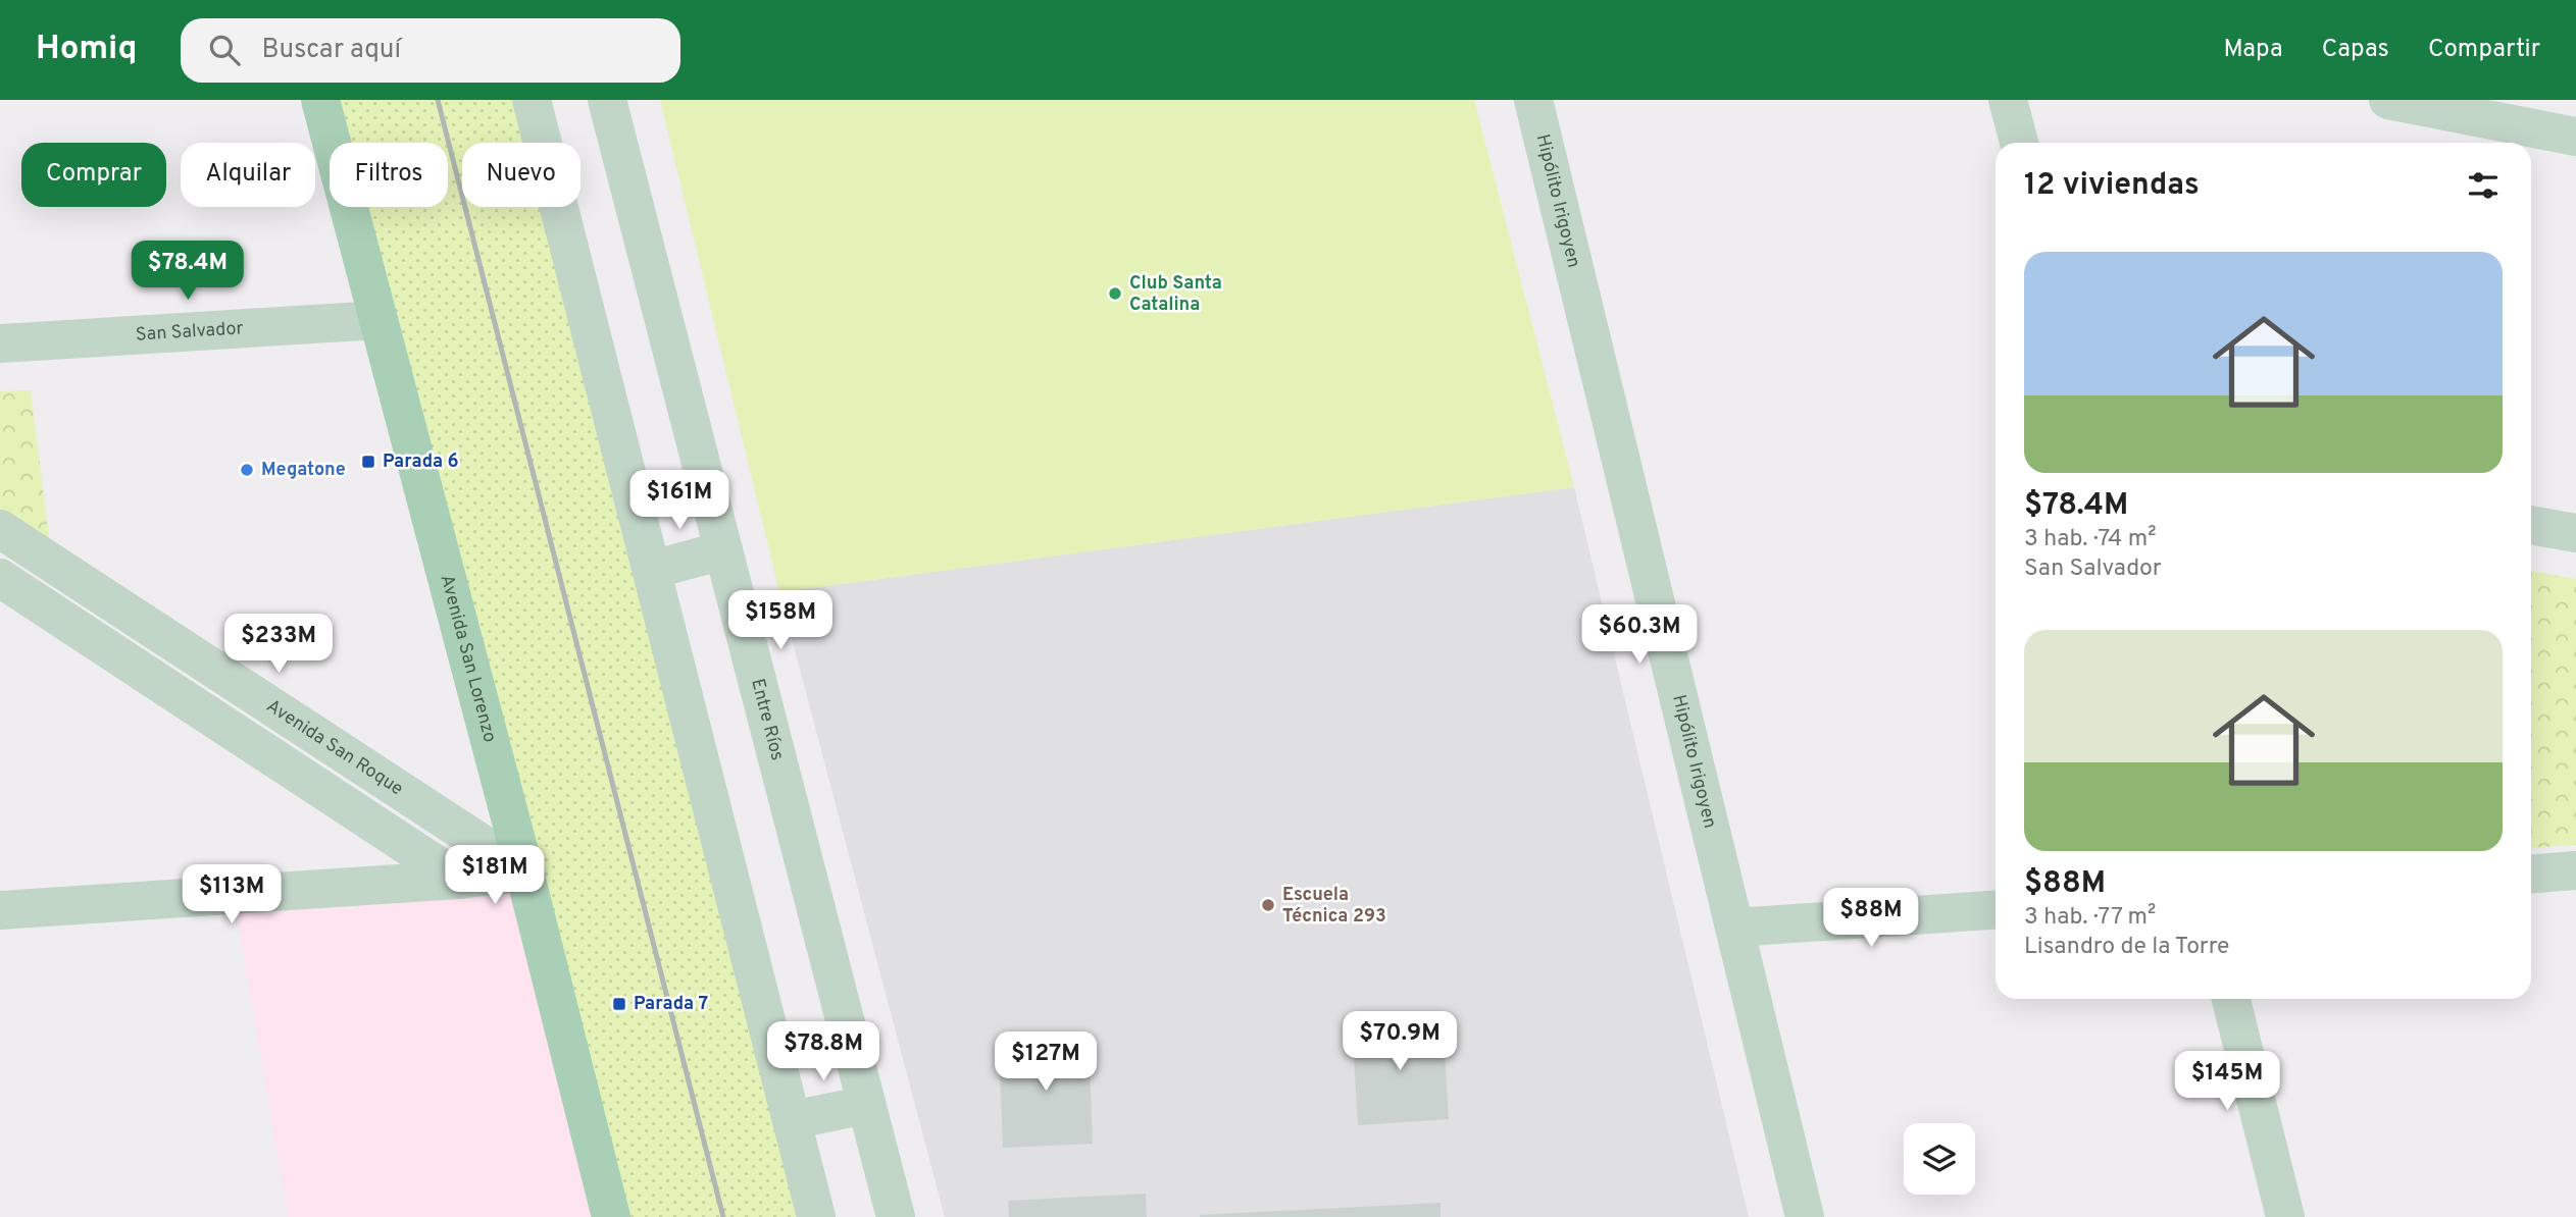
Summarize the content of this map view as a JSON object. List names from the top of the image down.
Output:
{
  "streets": {
    "main road": ["Avenida San Lorenzo"],
    "street": [
      "Hipólito Irigoyen",
      "San Salvador",
      "Entre Ríos",
      "Avenida San Roque"
    ]
  },
  "crossings": [
    ["San Salvador", "Avenida San Lorenzo"],
    ["Avenida San Lorenzo", "Avenida San Roque"]
  ],
  "places": {
    "other": ["Club Santa Catalina", "Megatone", "Escuela Técnica 293"],
    "transit": ["Parada 6", "Parada 7"]
  },
  "page": {
    "header": "Homiq",
    "search": "Buscar aquí",
    "nav": ["Mapa", "Capas", "Compartir"],
    "chip": [
      "Comprar",
      "Alquilar",
      "Filtros",
      "Nuevo"
    ],
    "heading": "12 viviendas",
    "list": [
      {
        "name": "$78.4M",
        "note": "3 hab. · 74 m² · San Salvador"
      },
      {
        "name": "$88M",
        "note": "3 hab. · 77 m² · Lisandro de la Torre"
      }
    ],
    "price": [
      "$78.4M",
      "$161M",
      "$158M",
      "$60.3M",
      "$233M",
      "$181M",
      "$113M",
      "$88M",
      "$70.9M",
      "$78.8M",
      "$127M",
      "$145M"
    ]
  }
}
